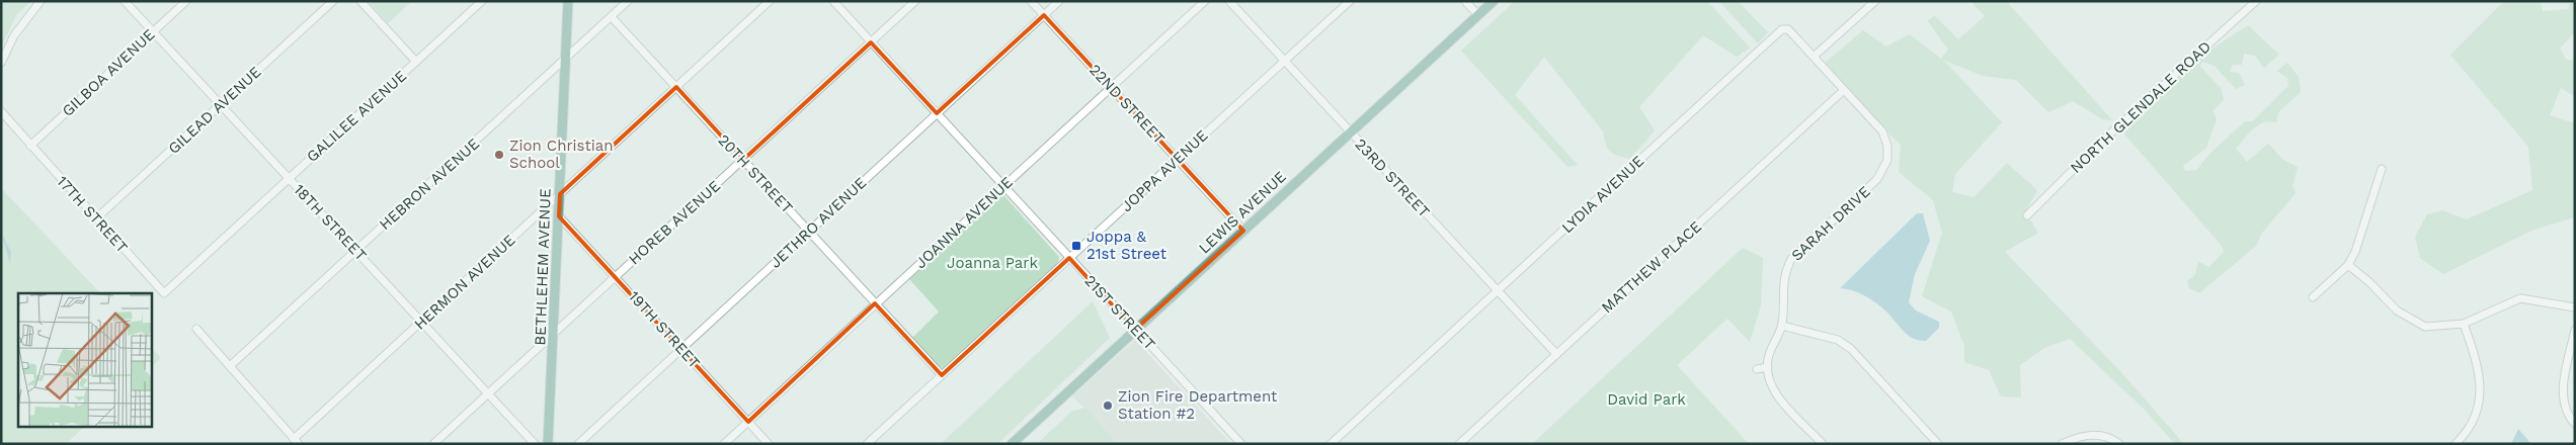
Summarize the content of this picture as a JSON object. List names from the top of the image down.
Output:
{
  "streets": {
    "main road": ["LEWIS AVENUE", "BETHLEHEM AVENUE"],
    "street": [
      "GILBOA AVENUE",
      "22ND STREET",
      "NORTH GLENDALE ROAD",
      "GILEAD AVENUE",
      "GALILEE AVENUE",
      "JOPPA AVENUE",
      "20TH STREET",
      "23RD STREET",
      "HEBRON AVENUE",
      "LYDIA AVENUE",
      "17TH STREET",
      "18TH STREET",
      "HOREB AVENUE",
      "JETHRO AVENUE",
      "JOANNA AVENUE",
      "SARAH DRIVE",
      "MATTHEW PLACE",
      "HERMON AVENUE",
      "21ST STREET",
      "19TH STREET"
    ]
  },
  "crossings": [
    ["GILBOA AVENUE", "17TH STREET"],
    ["GILBOA AVENUE", "18TH STREET"],
    ["22ND STREET", "JOPPA AVENUE"],
    ["22ND STREET", "LEWIS AVENUE"],
    ["22ND STREET", "JETHRO AVENUE"],
    ["22ND STREET", "JOANNA AVENUE"],
    ["GILEAD AVENUE", "17TH STREET"],
    ["GILEAD AVENUE", "18TH STREET"],
    ["GALILEE AVENUE", "17TH STREET"],
    ["GALILEE AVENUE", "18TH STREET"],
    ["JOPPA AVENUE", "20TH STREET"],
    ["JOPPA AVENUE", "23RD STREET"],
    ["JOPPA AVENUE", "21ST STREET"],
    ["20TH STREET", "HEBRON AVENUE"],
    ["20TH STREET", "HOREB AVENUE"],
    ["20TH STREET", "JETHRO AVENUE"],
    ["20TH STREET", "JOANNA AVENUE"],
    ["20TH STREET", "HERMON AVENUE"],
    ["23RD STREET", "LYDIA AVENUE"],
    ["23RD STREET", "LEWIS AVENUE"],
    ["23RD STREET", "MATTHEW PLACE"],
    ["HEBRON AVENUE", "18TH STREET"],
    ["HEBRON AVENUE", "BETHLEHEM AVENUE"],
    ["LYDIA AVENUE", "SARAH DRIVE"],
    ["LYDIA AVENUE", "MATTHEW PLACE"],
    ["LEWIS AVENUE", "21ST STREET"],
    ["18TH STREET", "HOREB AVENUE"],
    ["18TH STREET", "HERMON AVENUE"],
    ["HOREB AVENUE", "BETHLEHEM AVENUE"],
    ["HOREB AVENUE", "21ST STREET"],
    ["HOREB AVENUE", "19TH STREET"],
    ["JETHRO AVENUE", "21ST STREET"],
    ["JETHRO AVENUE", "19TH STREET"],
    ["JOANNA AVENUE", "21ST STREET"],
    ["JOANNA AVENUE", "19TH STREET"],
    ["SARAH DRIVE", "MATTHEW PLACE"],
    ["BETHLEHEM AVENUE", "HERMON AVENUE"],
    ["BETHLEHEM AVENUE", "19TH STREET"]
  ],
  "parks": ["Joanna Park", "David Park"],
  "places": {
    "other": ["Zion Christian School", "Zion Fire Department Station #2"],
    "transit": ["Joppa & 21st Street"]
  }
}
